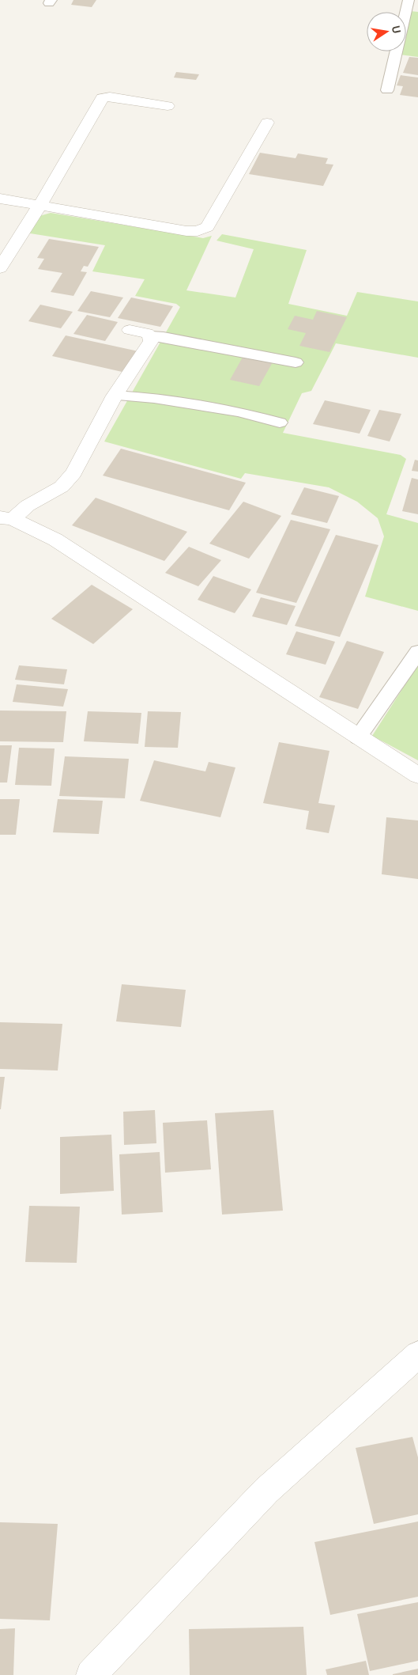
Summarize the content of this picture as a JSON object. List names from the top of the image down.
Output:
{
  "north": "right"
}
